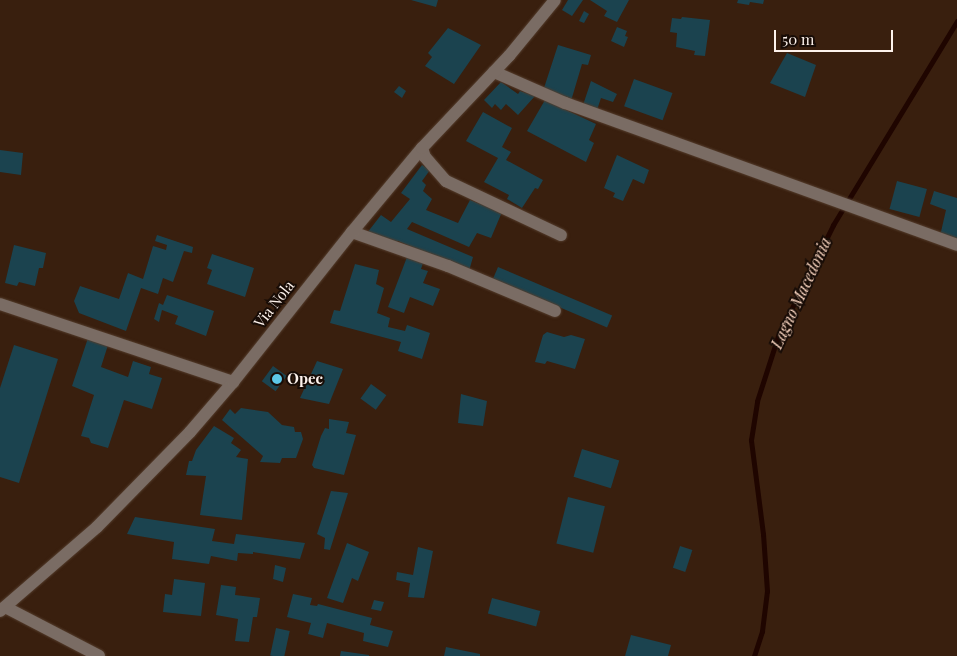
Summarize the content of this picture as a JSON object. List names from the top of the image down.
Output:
{
  "streets": {
    "street": ["Via Nola"]
  },
  "water": ["Lagno Macedonia"],
  "places": ["Opec"],
  "scale_bar": "50 m"
}
